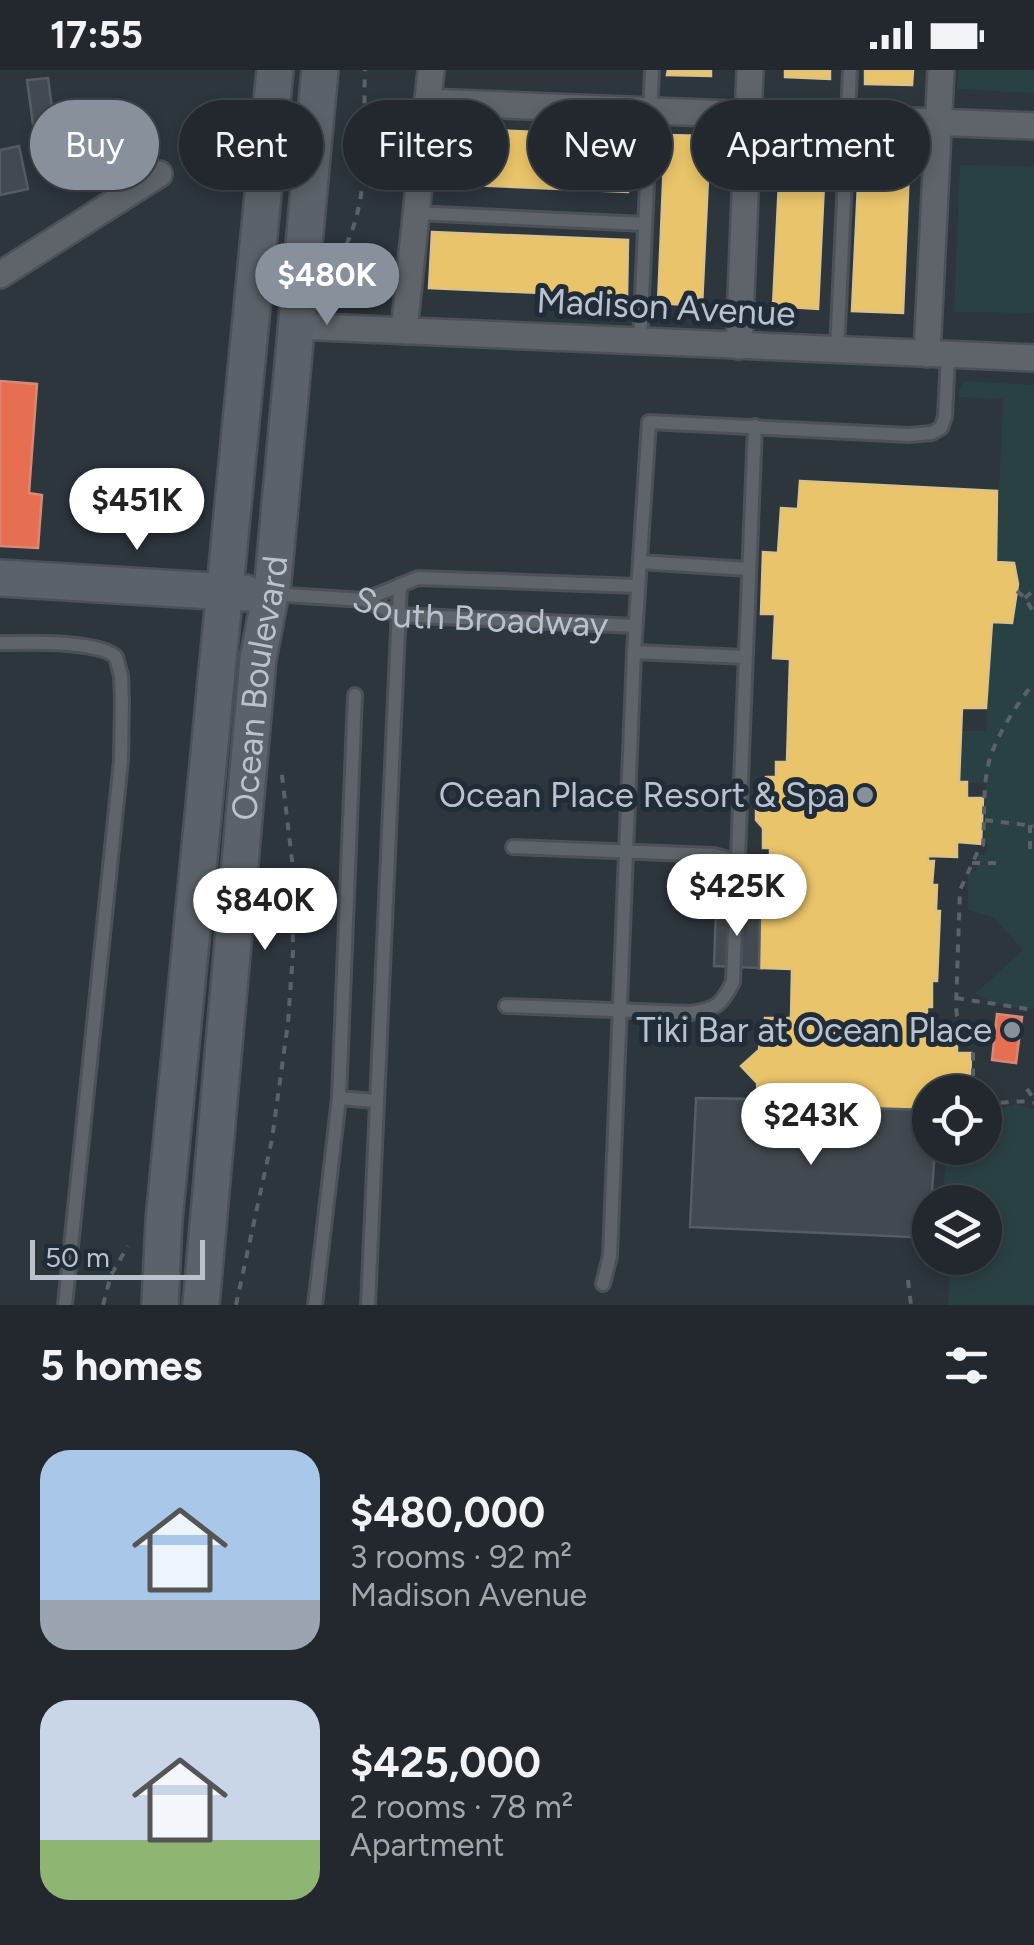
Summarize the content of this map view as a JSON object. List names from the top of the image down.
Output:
{
  "streets": {
    "main road": ["Ocean Boulevard"],
    "street": ["Madison Avenue"],
    "lane": ["South Broadway"]
  },
  "crossings": [
    ["Madison Avenue", "Ocean Boulevard"]
  ],
  "places": ["Ocean Place Resort & Spa", "Tiki Bar at Ocean Place"],
  "scale_bar": "50 m",
  "page": {
    "status": "17:55",
    "chip": [
      "Buy",
      "Rent",
      "Filters",
      "New",
      "Apartment"
    ],
    "price": [
      "$480K",
      "$451K",
      "$425K",
      "$840K",
      "$243K"
    ],
    "scale": "50 m",
    "heading": "5 homes",
    "list": [
      {
        "name": "$480,000",
        "note": "3 rooms · 92 m² · Madison Avenue"
      },
      {
        "name": "$425,000",
        "note": "2 rooms · 78 m² · Apartment"
      }
    ]
  }
}
